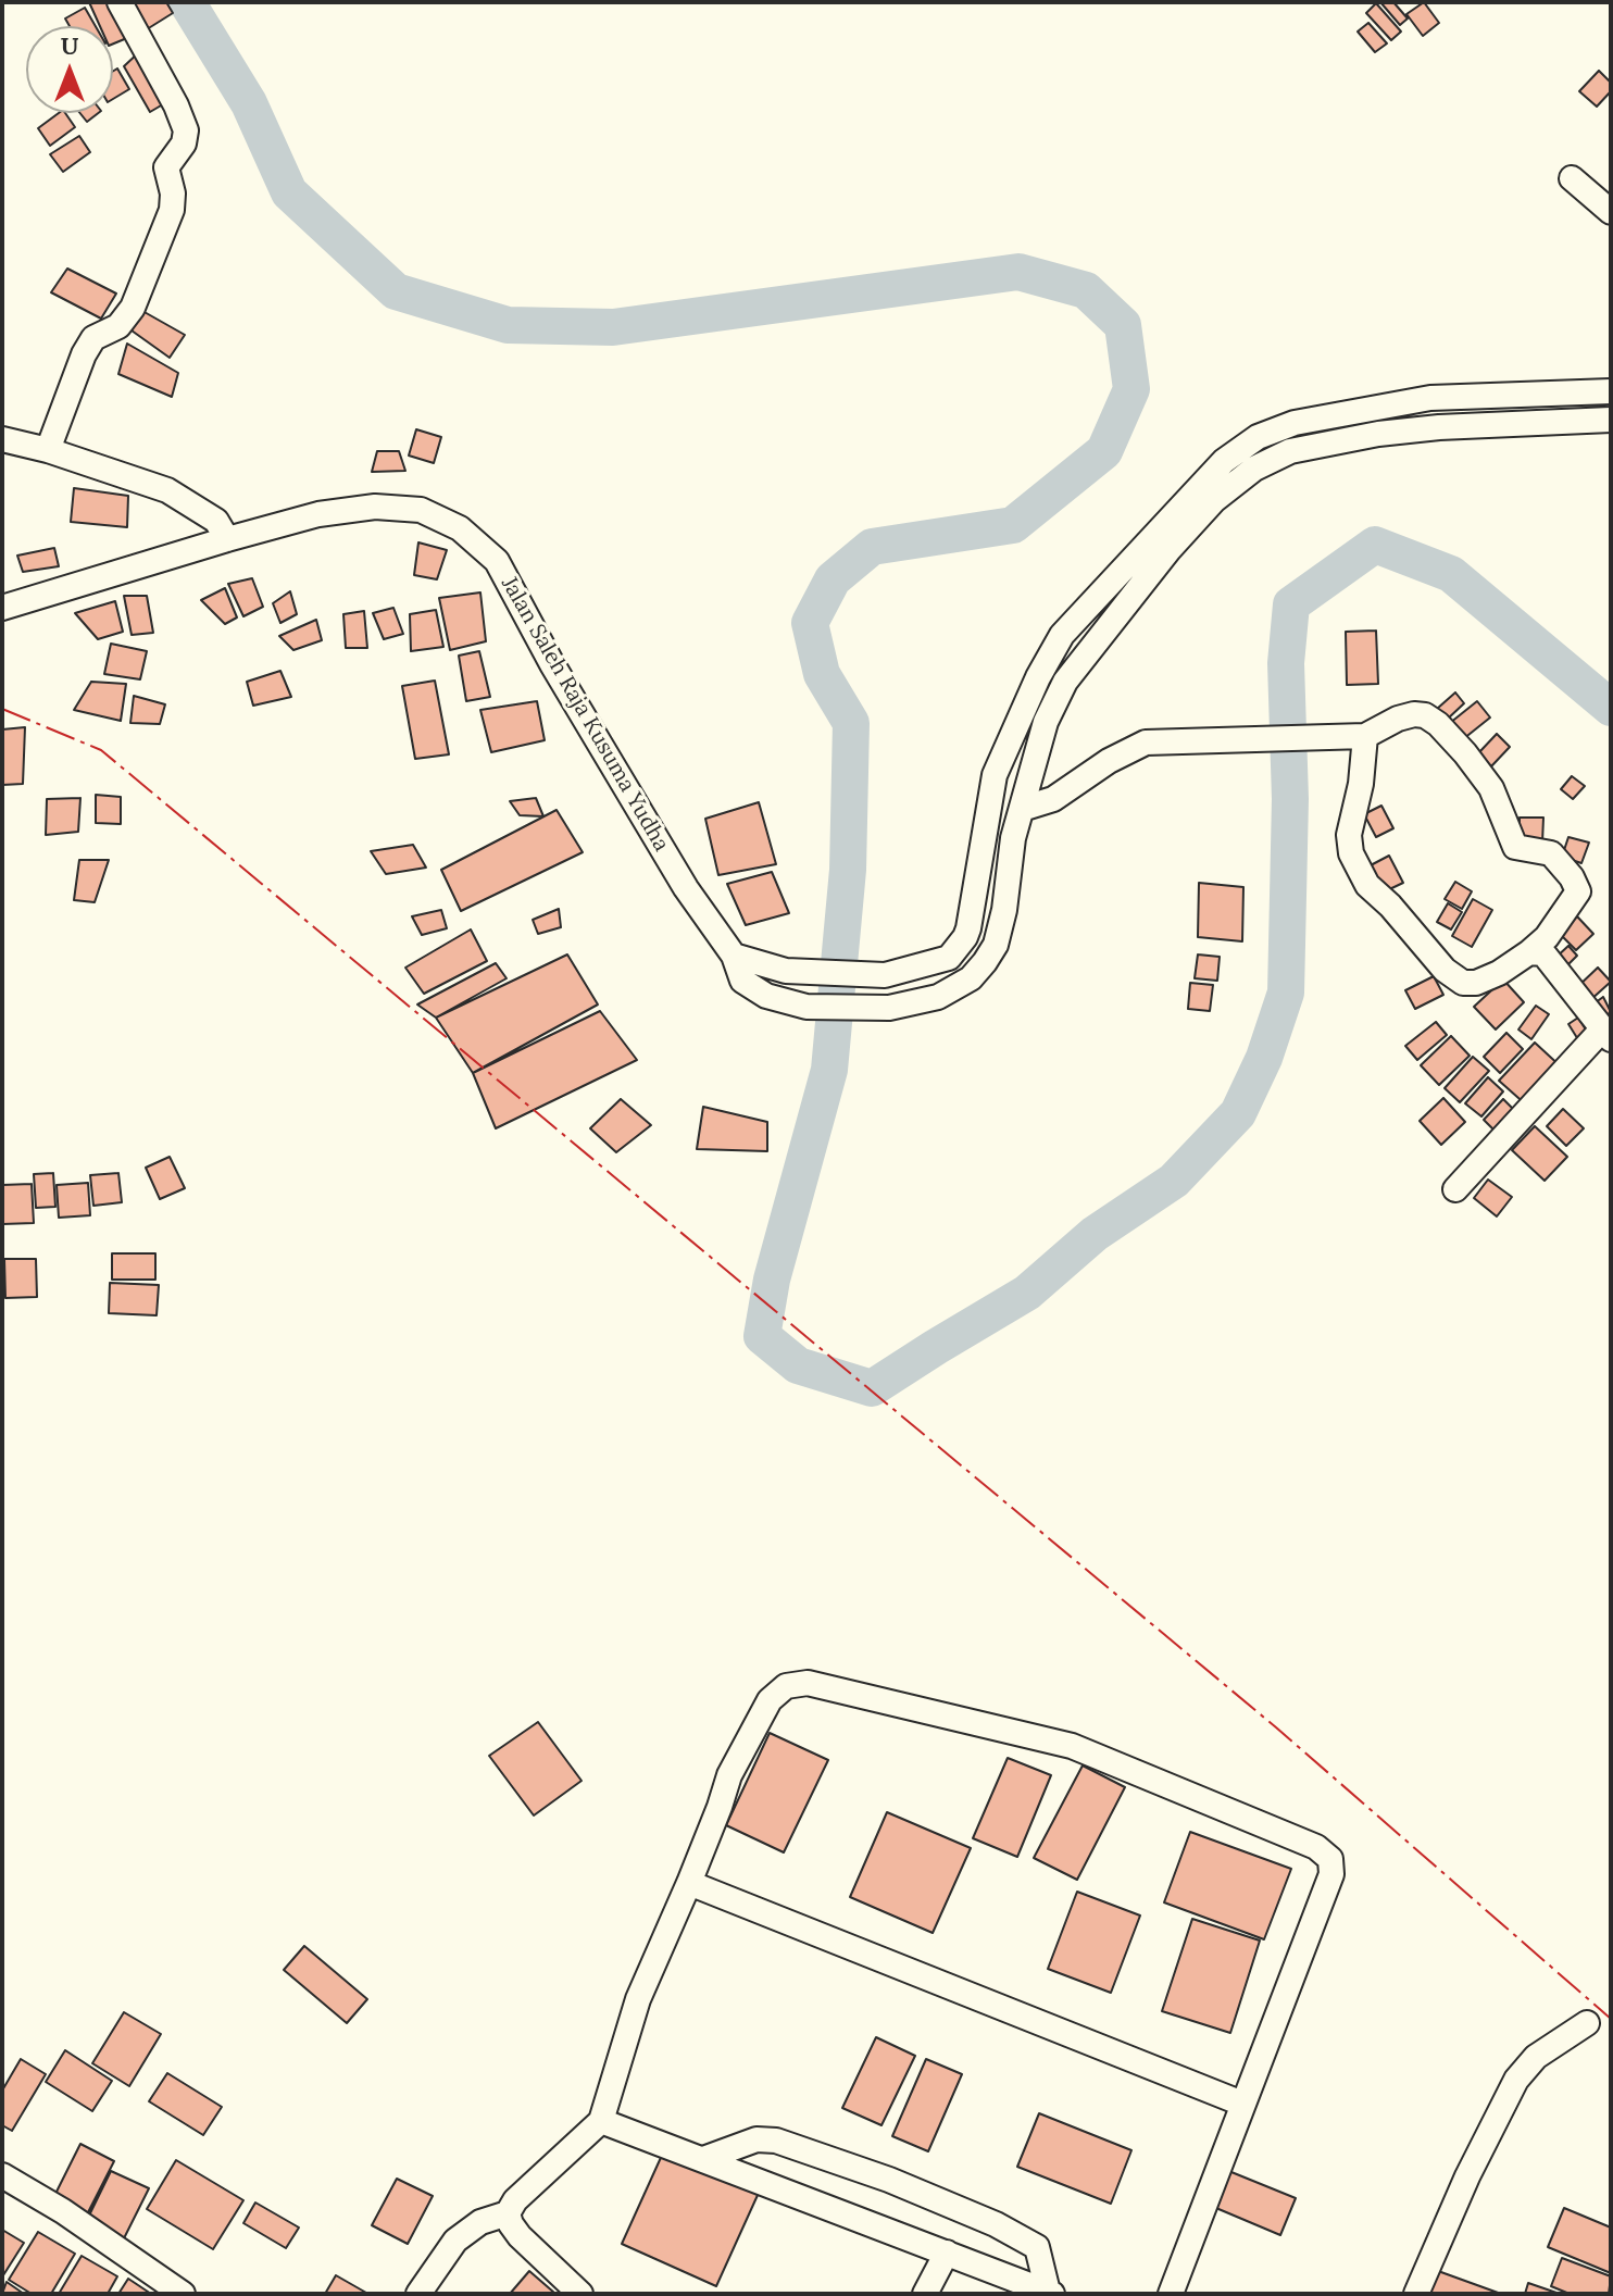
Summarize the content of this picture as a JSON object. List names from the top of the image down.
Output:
{
  "streets": {
    "street": ["Jalan Saleh Raja Kusuma Yudha"]
  },
  "north": "top"
}
